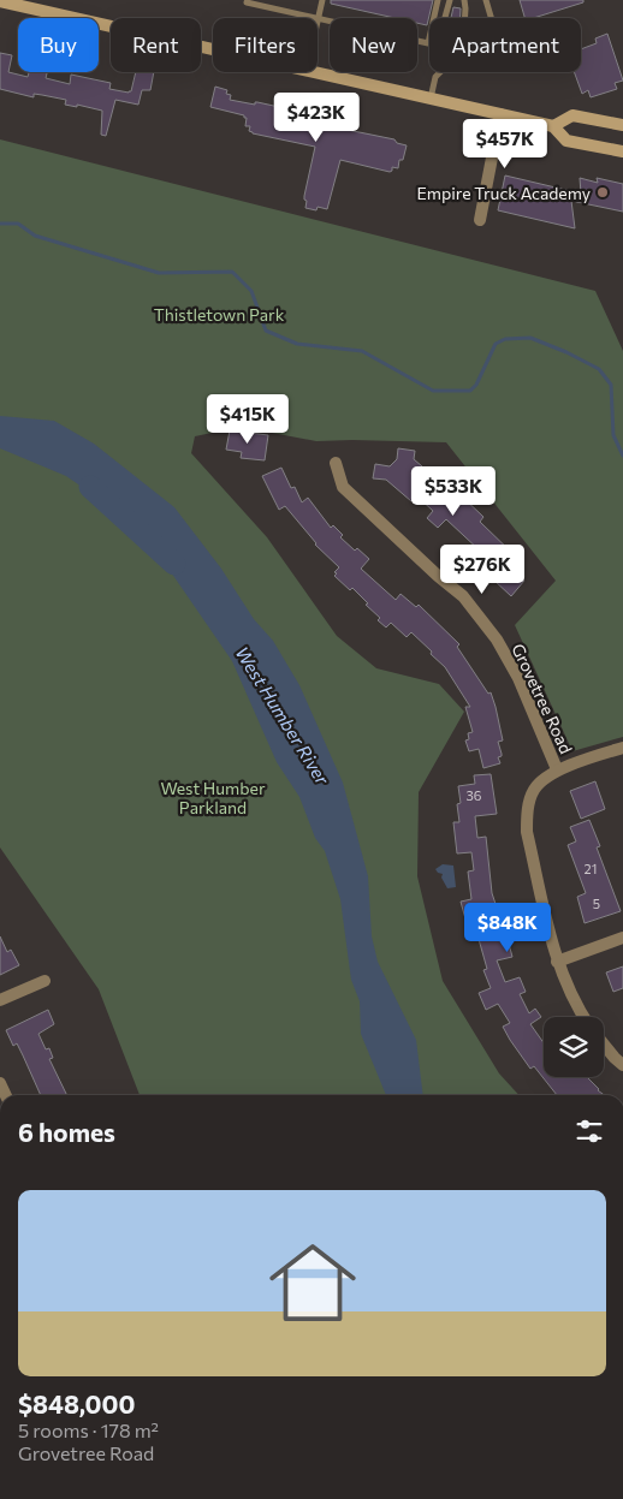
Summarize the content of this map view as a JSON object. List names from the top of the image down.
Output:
{
  "streets": {
    "street": ["Grovetree Road"]
  },
  "water": ["West Humber River"],
  "parks": ["Thistletown Park", "West Humber Parkland"],
  "places": ["Empire Truck Academy"],
  "house_numbers": ["36", "21", "5"],
  "page": {
    "chip": [
      "Buy",
      "Rent",
      "Filters",
      "New",
      "Apartment"
    ],
    "price": [
      "$423K",
      "$457K",
      "$415K",
      "$533K",
      "$276K",
      "$848K"
    ],
    "heading": "6 homes",
    "list": [
      {
        "name": "$848,000",
        "note": "5 rooms · 178 m² · Grovetree Road"
      }
    ]
  }
}
